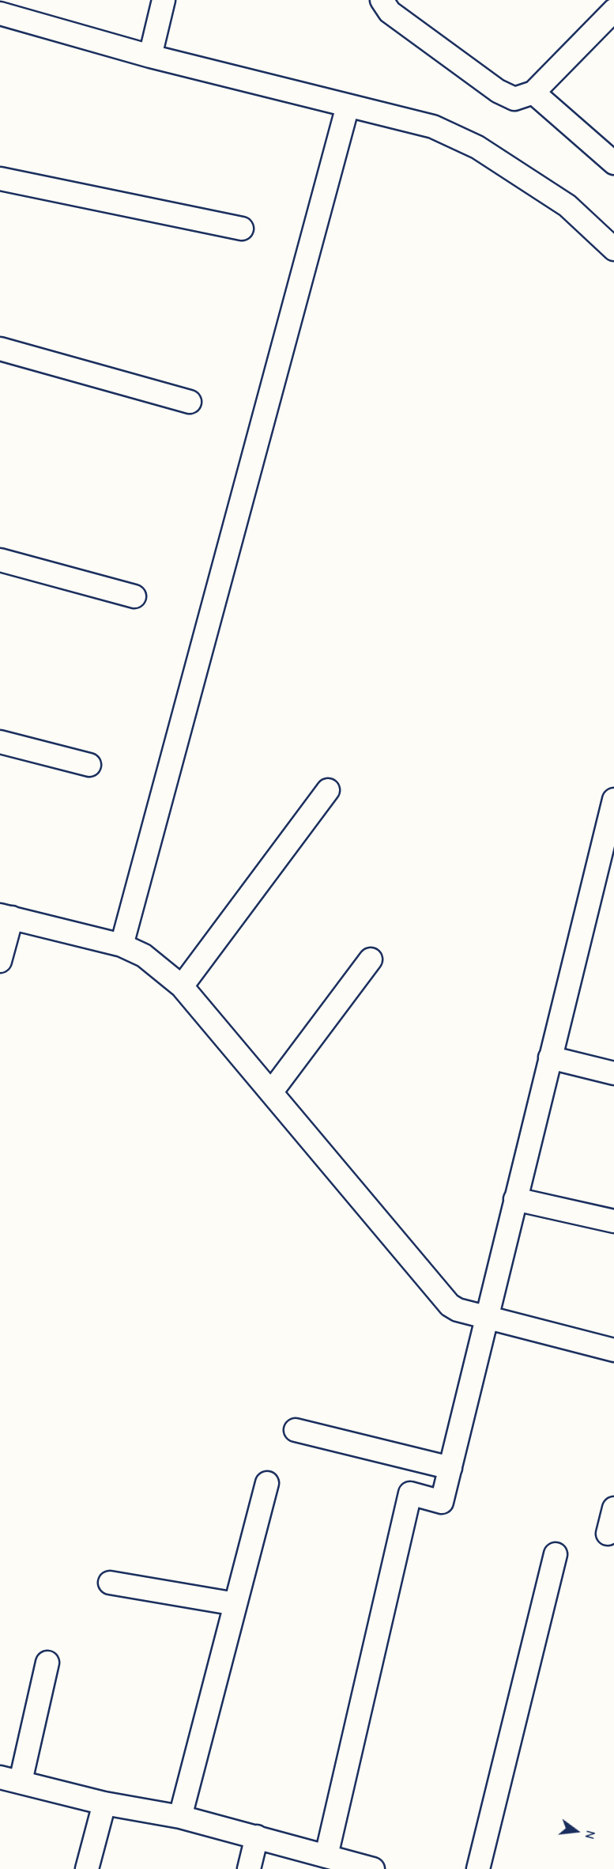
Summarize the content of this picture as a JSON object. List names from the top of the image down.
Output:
{
  "north": "right"
}
